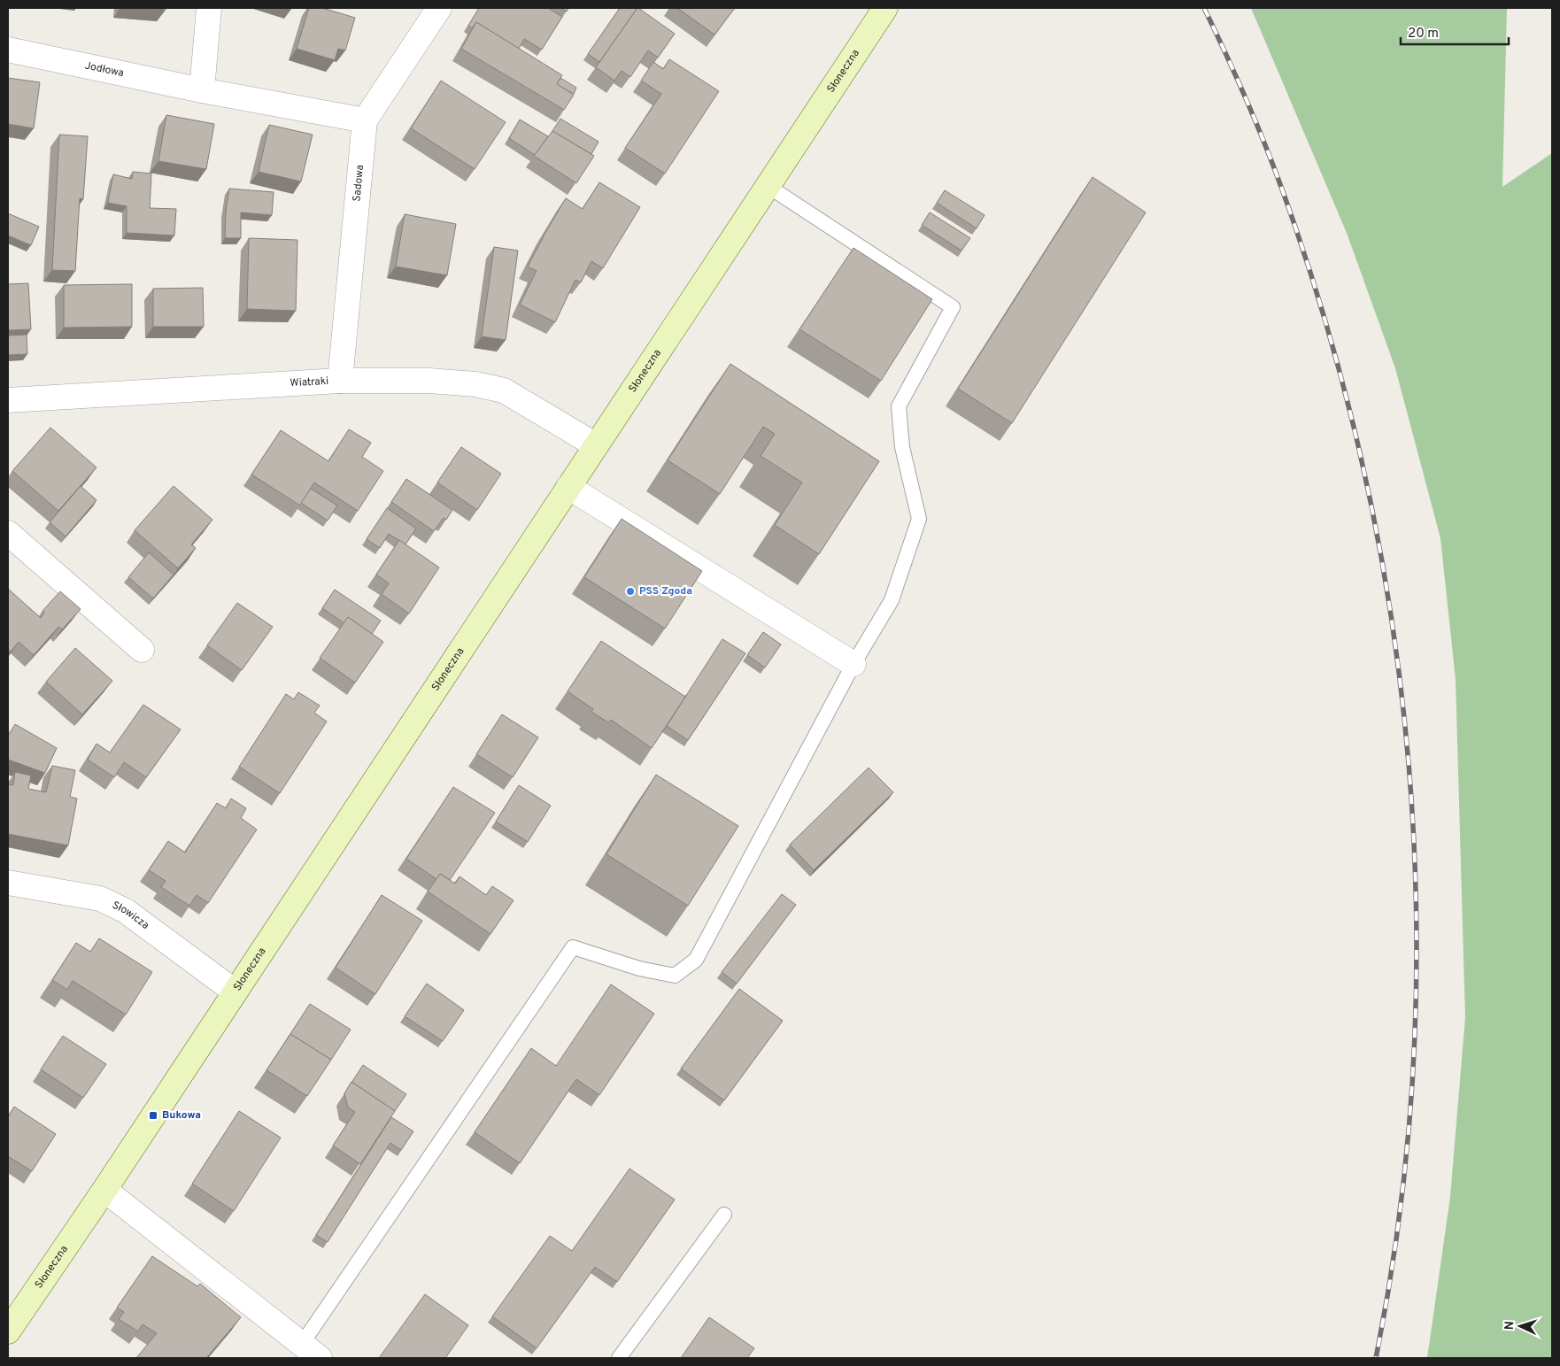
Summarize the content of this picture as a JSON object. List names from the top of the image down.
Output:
{
  "streets": {
    "street": [
      "Jodłowa",
      "Słoneczna",
      "Sadowa",
      "Wiatraki",
      "Słowicza"
    ]
  },
  "crossings": [
    ["Jodłowa", "Sadowa"],
    ["Słoneczna", "Wiatraki"],
    ["Słoneczna", "Słowicza"],
    ["Sadowa", "Wiatraki"]
  ],
  "places": {
    "other": ["PSS Zgoda"],
    "transit": ["Bukowa"]
  },
  "scale_bar": "20 m",
  "north": "left"
}
